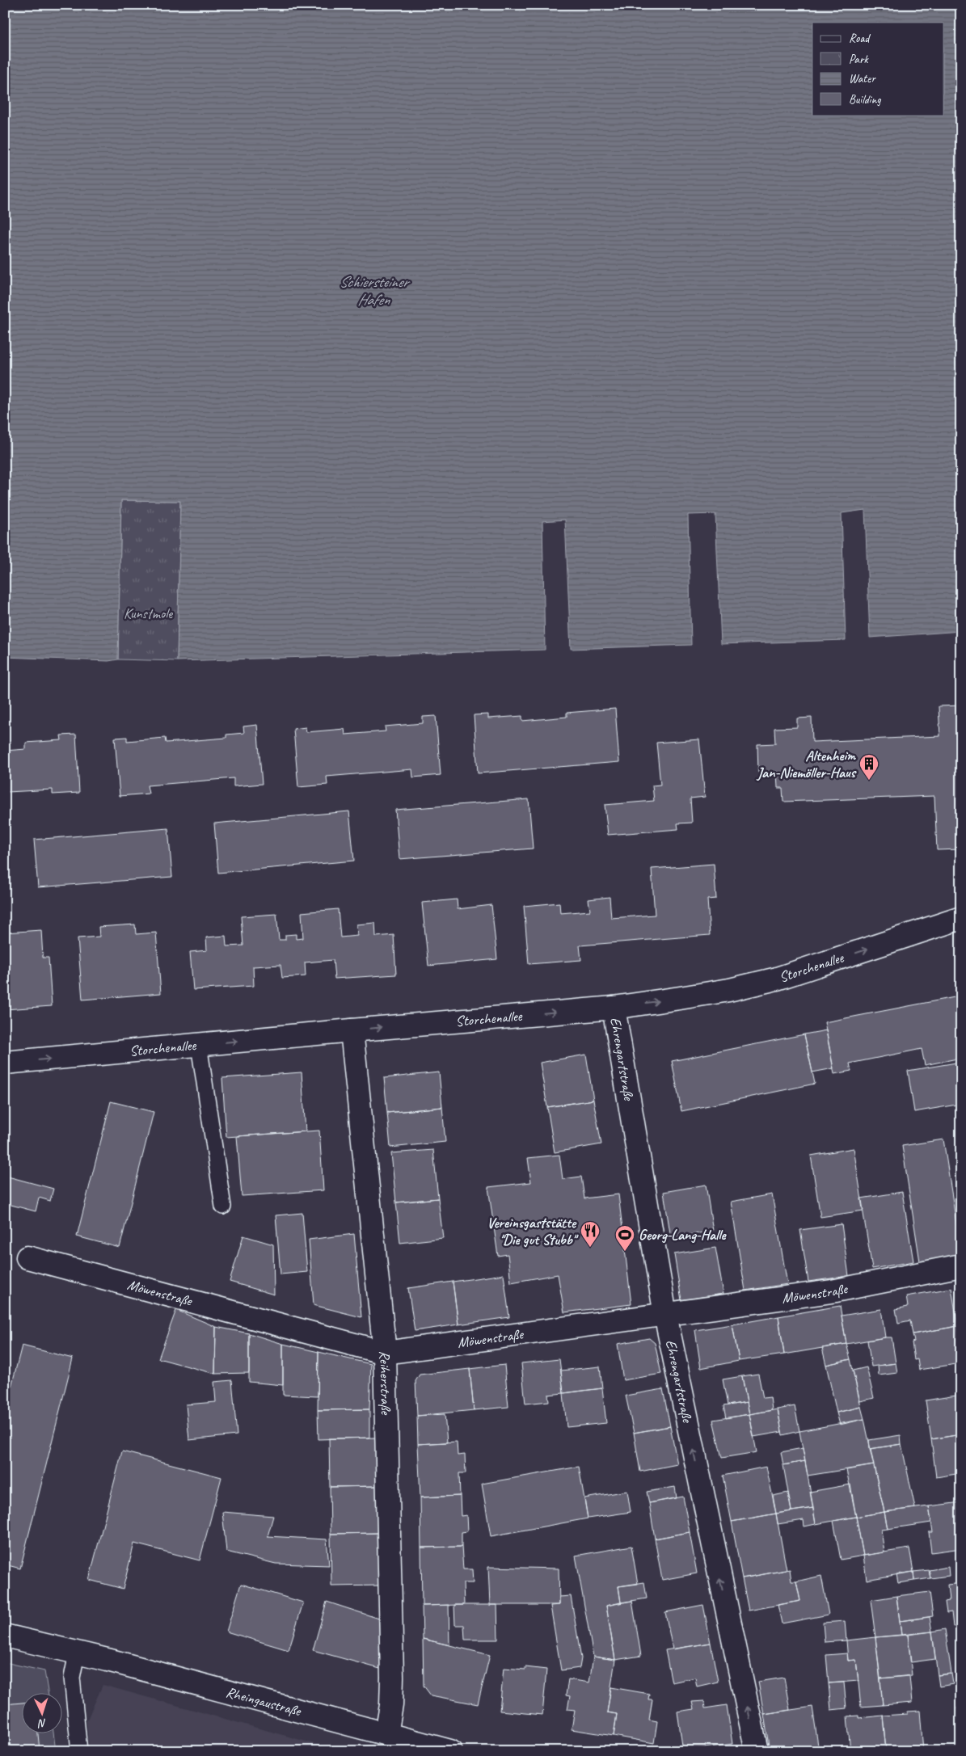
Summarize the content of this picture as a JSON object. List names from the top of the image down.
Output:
{
  "streets": {
    "street": [
      "Storchenallee",
      "Ehrengartstraße",
      "Möwenstraße",
      "Reiherstraße",
      "Rheingaustraße"
    ]
  },
  "crossings": [
    ["Storchenallee", "Ehrengartstraße"],
    ["Storchenallee", "Reiherstraße"],
    ["Ehrengartstraße", "Möwenstraße"],
    ["Möwenstraße", "Reiherstraße"],
    ["Reiherstraße", "Rheingaustraße"]
  ],
  "one_way": ["Storchenallee", "Ehrengartstraße"],
  "water": ["Schiersteiner Hafen"],
  "parks": ["Kunstmole"],
  "places": {
    "building": ["Altenheim Jan-Niemöller-Haus"],
    "restaurant": ["Vereinsgaststätte \"Die gut Stubb\""],
    "sports": ["Georg-Lang-Halle"]
  },
  "legend": [
    "Road",
    "Park",
    "Water",
    "Building"
  ],
  "north": "bottom"
}
